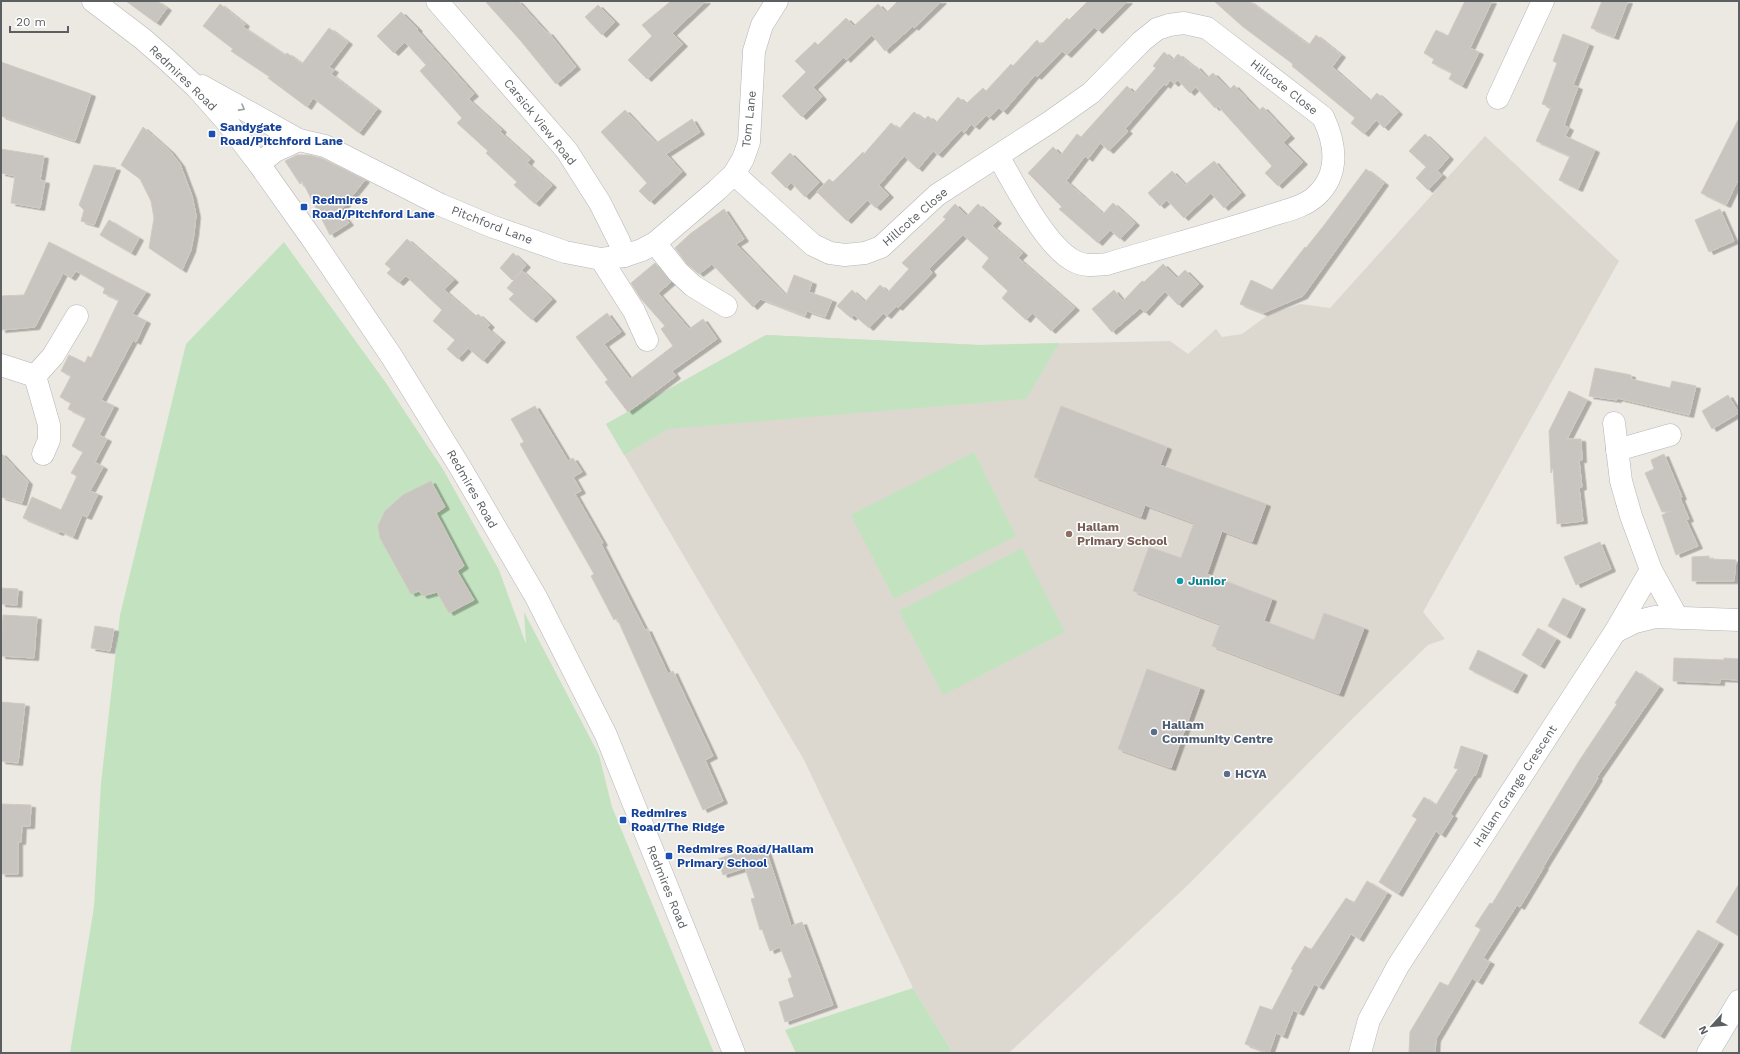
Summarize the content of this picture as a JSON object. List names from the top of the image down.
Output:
{
  "streets": {
    "street": [
      "Redmires Road",
      "Hillcote Close",
      "Tom Lane",
      "Carsick View Road",
      "Pitchford Lane",
      "Hallam Grange Crescent"
    ]
  },
  "crossings": [
    ["Redmires Road", "Pitchford Lane"],
    ["Hillcote Close", "Tom Lane"],
    ["Tom Lane", "Carsick View Road"],
    ["Tom Lane", "Pitchford Lane"],
    ["Carsick View Road", "Pitchford Lane"]
  ],
  "places": {
    "transit": [
      "Sandygate Road/Pitchford Lane",
      "Redmires Road/Pitchford Lane",
      "Redmires Road/The Ridge",
      "Redmires Road/Hallam Primary School"
    ],
    "other": [
      "Hallam Primary School",
      "Junior",
      "Hallam Community Centre",
      "HCYA"
    ]
  },
  "scale_bar": "20 m",
  "north": "bottom left"
}
